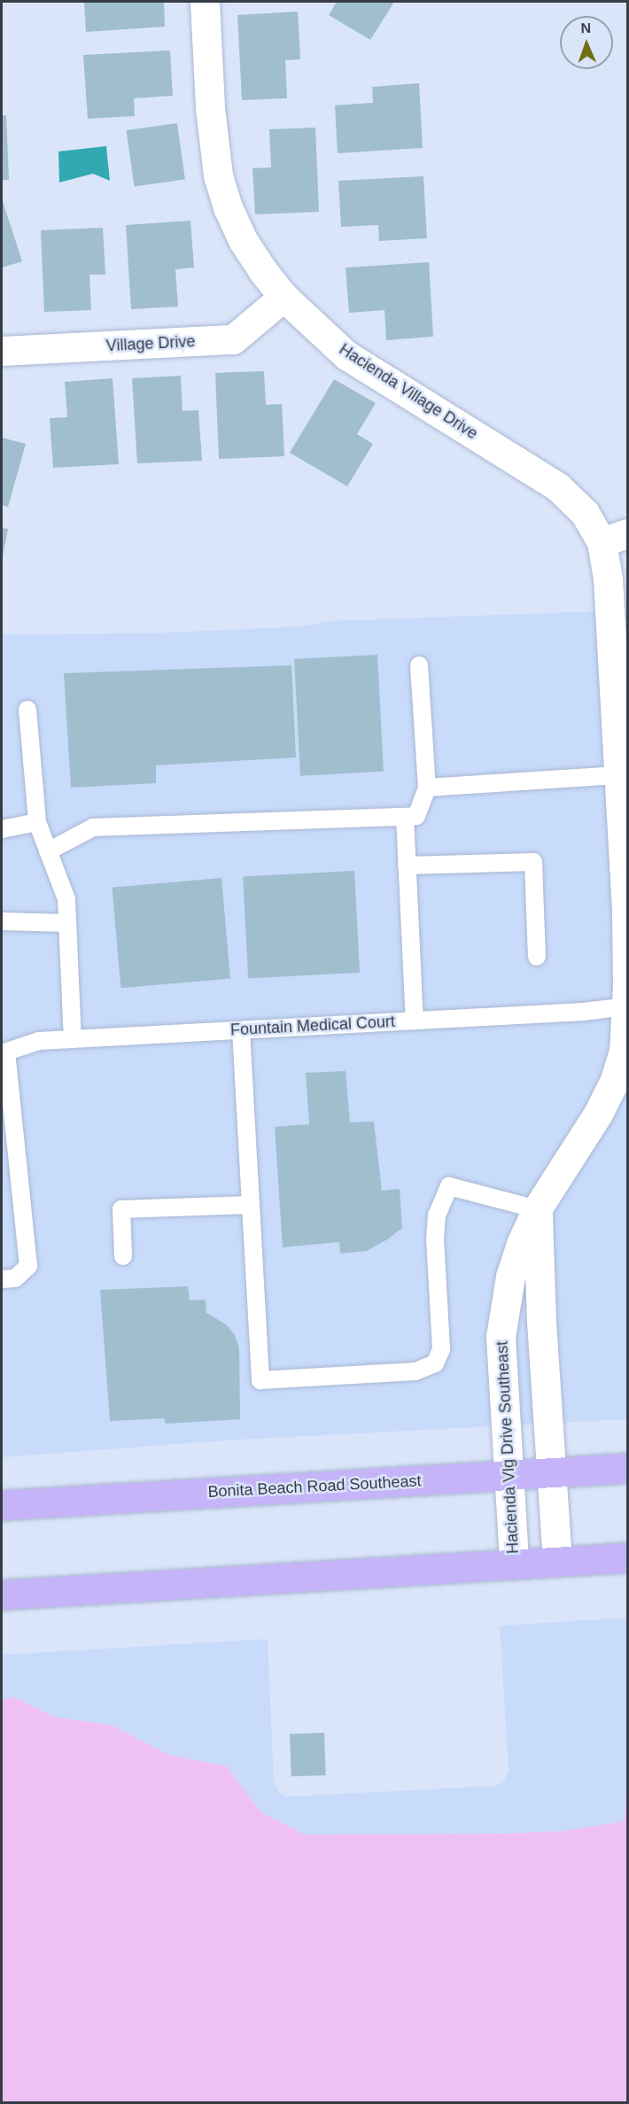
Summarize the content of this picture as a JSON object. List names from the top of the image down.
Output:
{
  "streets": {
    "main road": ["Bonita Beach Road Southeast"],
    "street": ["Village Drive", "Hacienda Village Drive", "Hacienda Vlg Drive Southeast"],
    "lane": ["Fountain Medical Court"]
  },
  "crossings": [
    ["Village Drive", "Hacienda Village Drive"],
    ["Hacienda Village Drive", "Hacienda Vlg Drive Southeast"],
    ["Fountain Medical Court", "Hacienda Vlg Drive Southeast"],
    ["Hacienda Vlg Drive Southeast", "Bonita Beach Road Southeast"]
  ],
  "north": "top"
}
